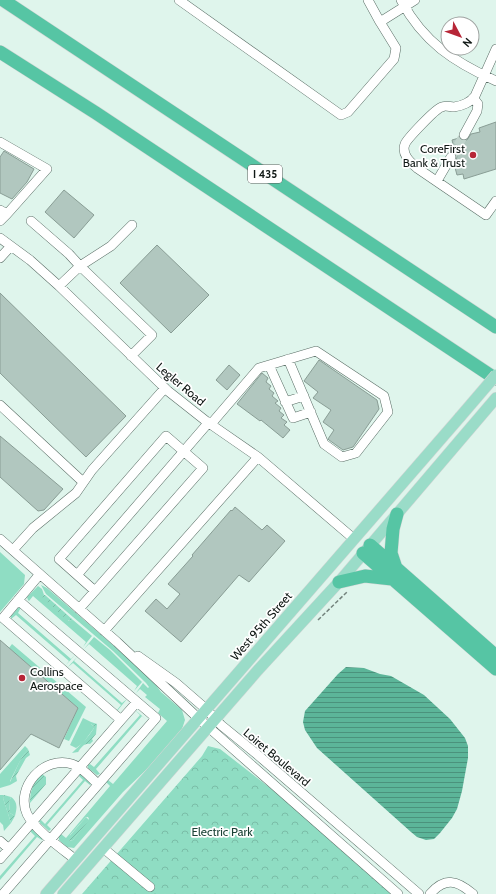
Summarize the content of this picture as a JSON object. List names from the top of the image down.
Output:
{
  "streets": {
    "highway": ["I 435"],
    "main road": ["West 95th Street"],
    "street": ["Legler Road", "Loiret Boulevard"]
  },
  "crossings": [
    ["Legler Road", "West 95th Street"],
    ["West 95th Street", "Loiret Boulevard"]
  ],
  "parks": ["Electric Park"],
  "places": ["CoreFirst Bank & Trust", "Collins Aerospace"],
  "north": "bottom right"
}
